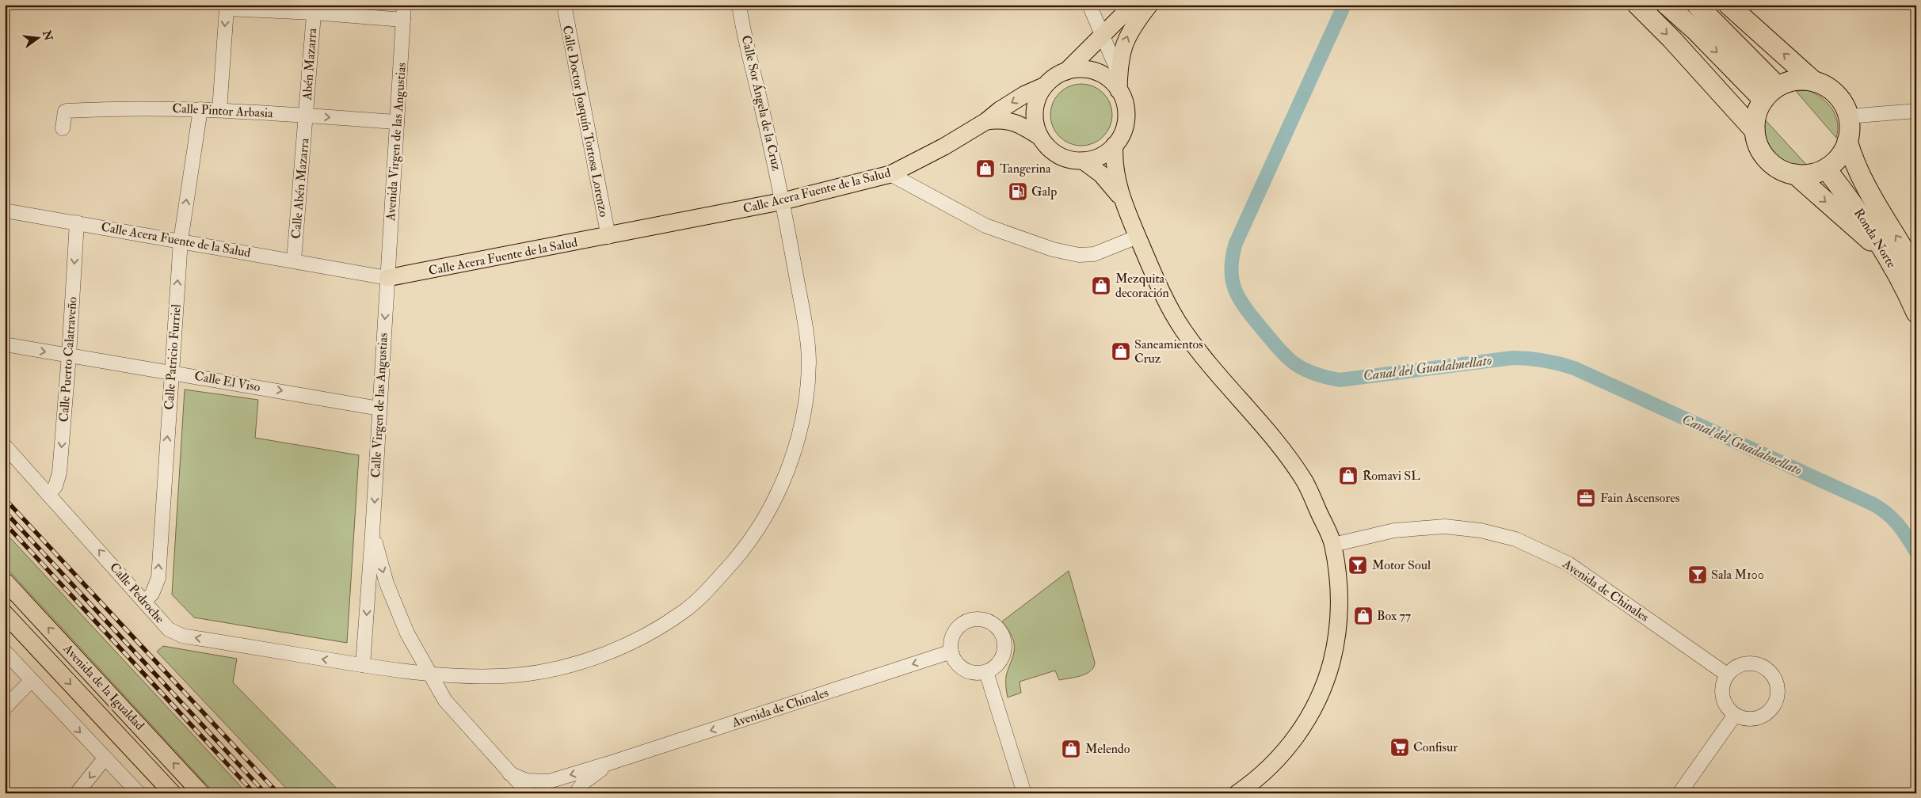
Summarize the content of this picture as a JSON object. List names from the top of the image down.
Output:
{
  "streets": {
    "highway": ["Ronda Norte"],
    "main road": ["Calle Acera Fuente de la Salud", "Avenida de la Igualdad"],
    "street": [
      "Abén Mazarra",
      "Calle Sor Ángela de la Cruz",
      "Calle Pintor Arbasia",
      "Calle Doctor Joaquín Tortosa Lorenzo",
      "Avenida Virgen de las Angustias",
      "Calle Abén Mazarra",
      "Calle Patricio Furriel",
      "Calle Puerto Calatraveño",
      "Calle El Viso",
      "Calle Virgen de las Angustias",
      "Avenida de Chinales",
      "Calle Pedroche"
    ]
  },
  "crossings": [
    ["Abén Mazarra", "Calle Pintor Arbasia"],
    ["Abén Mazarra", "Calle Abén Mazarra"],
    ["Calle Sor Ángela de la Cruz", "Calle Acera Fuente de la Salud"],
    ["Calle Sor Ángela de la Cruz", "Calle Virgen de las Angustias"],
    ["Calle Sor Ángela de la Cruz", "Calle Pedroche"],
    ["Calle Pintor Arbasia", "Avenida Virgen de las Angustias"],
    ["Calle Pintor Arbasia", "Calle Abén Mazarra"],
    ["Calle Pintor Arbasia", "Calle Patricio Furriel"],
    ["Calle Doctor Joaquín Tortosa Lorenzo", "Calle Acera Fuente de la Salud"],
    ["Avenida Virgen de las Angustias", "Calle Acera Fuente de la Salud"],
    ["Avenida Virgen de las Angustias", "Calle Virgen de las Angustias"],
    ["Calle Abén Mazarra", "Calle Acera Fuente de la Salud"],
    ["Calle Acera Fuente de la Salud", "Calle Patricio Furriel"],
    ["Calle Acera Fuente de la Salud", "Calle Puerto Calatraveño"],
    ["Calle Acera Fuente de la Salud", "Calle Virgen de las Angustias"],
    ["Calle Patricio Furriel", "Calle El Viso"],
    ["Calle Patricio Furriel", "Calle Pedroche"],
    ["Calle Puerto Calatraveño", "Calle El Viso"],
    ["Calle Puerto Calatraveño", "Calle Pedroche"],
    ["Calle El Viso", "Calle Virgen de las Angustias"],
    ["Calle Virgen de las Angustias", "Avenida de Chinales"],
    ["Calle Virgen de las Angustias", "Calle Pedroche"]
  ],
  "one_way": [
    "Calle Patricio Furriel",
    "Calle Puerto Calatraveño",
    "Calle El Viso",
    "Calle Virgen de las Angustias",
    "Avenida de Chinales",
    "Calle Pedroche"
  ],
  "water": ["Canal del Guadalmellato"],
  "places": {
    "shop": [
      "Tangerina",
      "Mezquita decoración",
      "Saneamientos Cruz",
      "Romavi SL",
      "Box 77",
      "Melendo"
    ],
    "fuel station": ["Galp"],
    "office": ["Fain Ascensores"],
    "bar": ["Motor Soul", "Sala M100"],
    "supermarket": ["Confisur"]
  },
  "north": "right"
}
